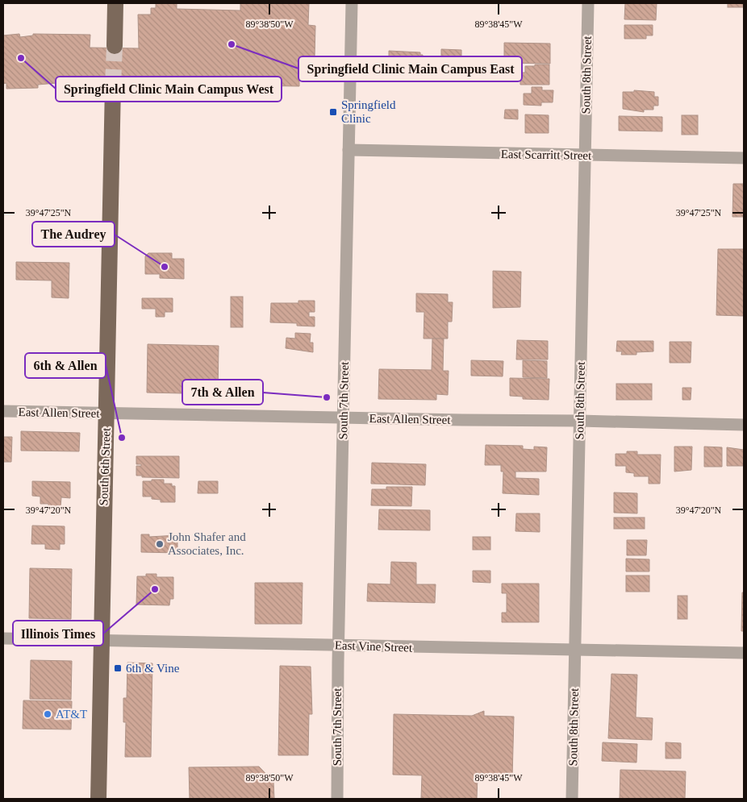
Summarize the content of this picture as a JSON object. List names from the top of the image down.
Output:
{
  "streets": {
    "main road": ["South 6th Street"],
    "street": [
      "South 8th Street",
      "East Scarritt Street",
      "South 7th Street",
      "East Allen Street",
      "East Vine Street"
    ]
  },
  "crossings": [
    ["South 8th Street", "East Scarritt Street"],
    ["South 8th Street", "East Allen Street"],
    ["South 8th Street", "East Vine Street"],
    ["East Scarritt Street", "South 7th Street"],
    ["South 7th Street", "East Allen Street"],
    ["South 7th Street", "East Vine Street"],
    ["East Allen Street", "South 6th Street"],
    ["South 6th Street", "East Vine Street"]
  ],
  "places": {
    "other": [
      "Springfield Clinic Main Campus East",
      "Springfield Clinic Main Campus West",
      "The Audrey",
      "7th & Allen",
      "6th & Allen",
      "John Shafer and Associates, Inc.",
      "Illinois Times",
      "AT&T"
    ],
    "transit": ["Springfield Clinic", "6th & Vine"]
  },
  "coordinates": [
    "89°38'50\"W",
    "89°38'45\"W",
    "39°47'25\"N",
    "39°47'20\"N"
  ]
}
